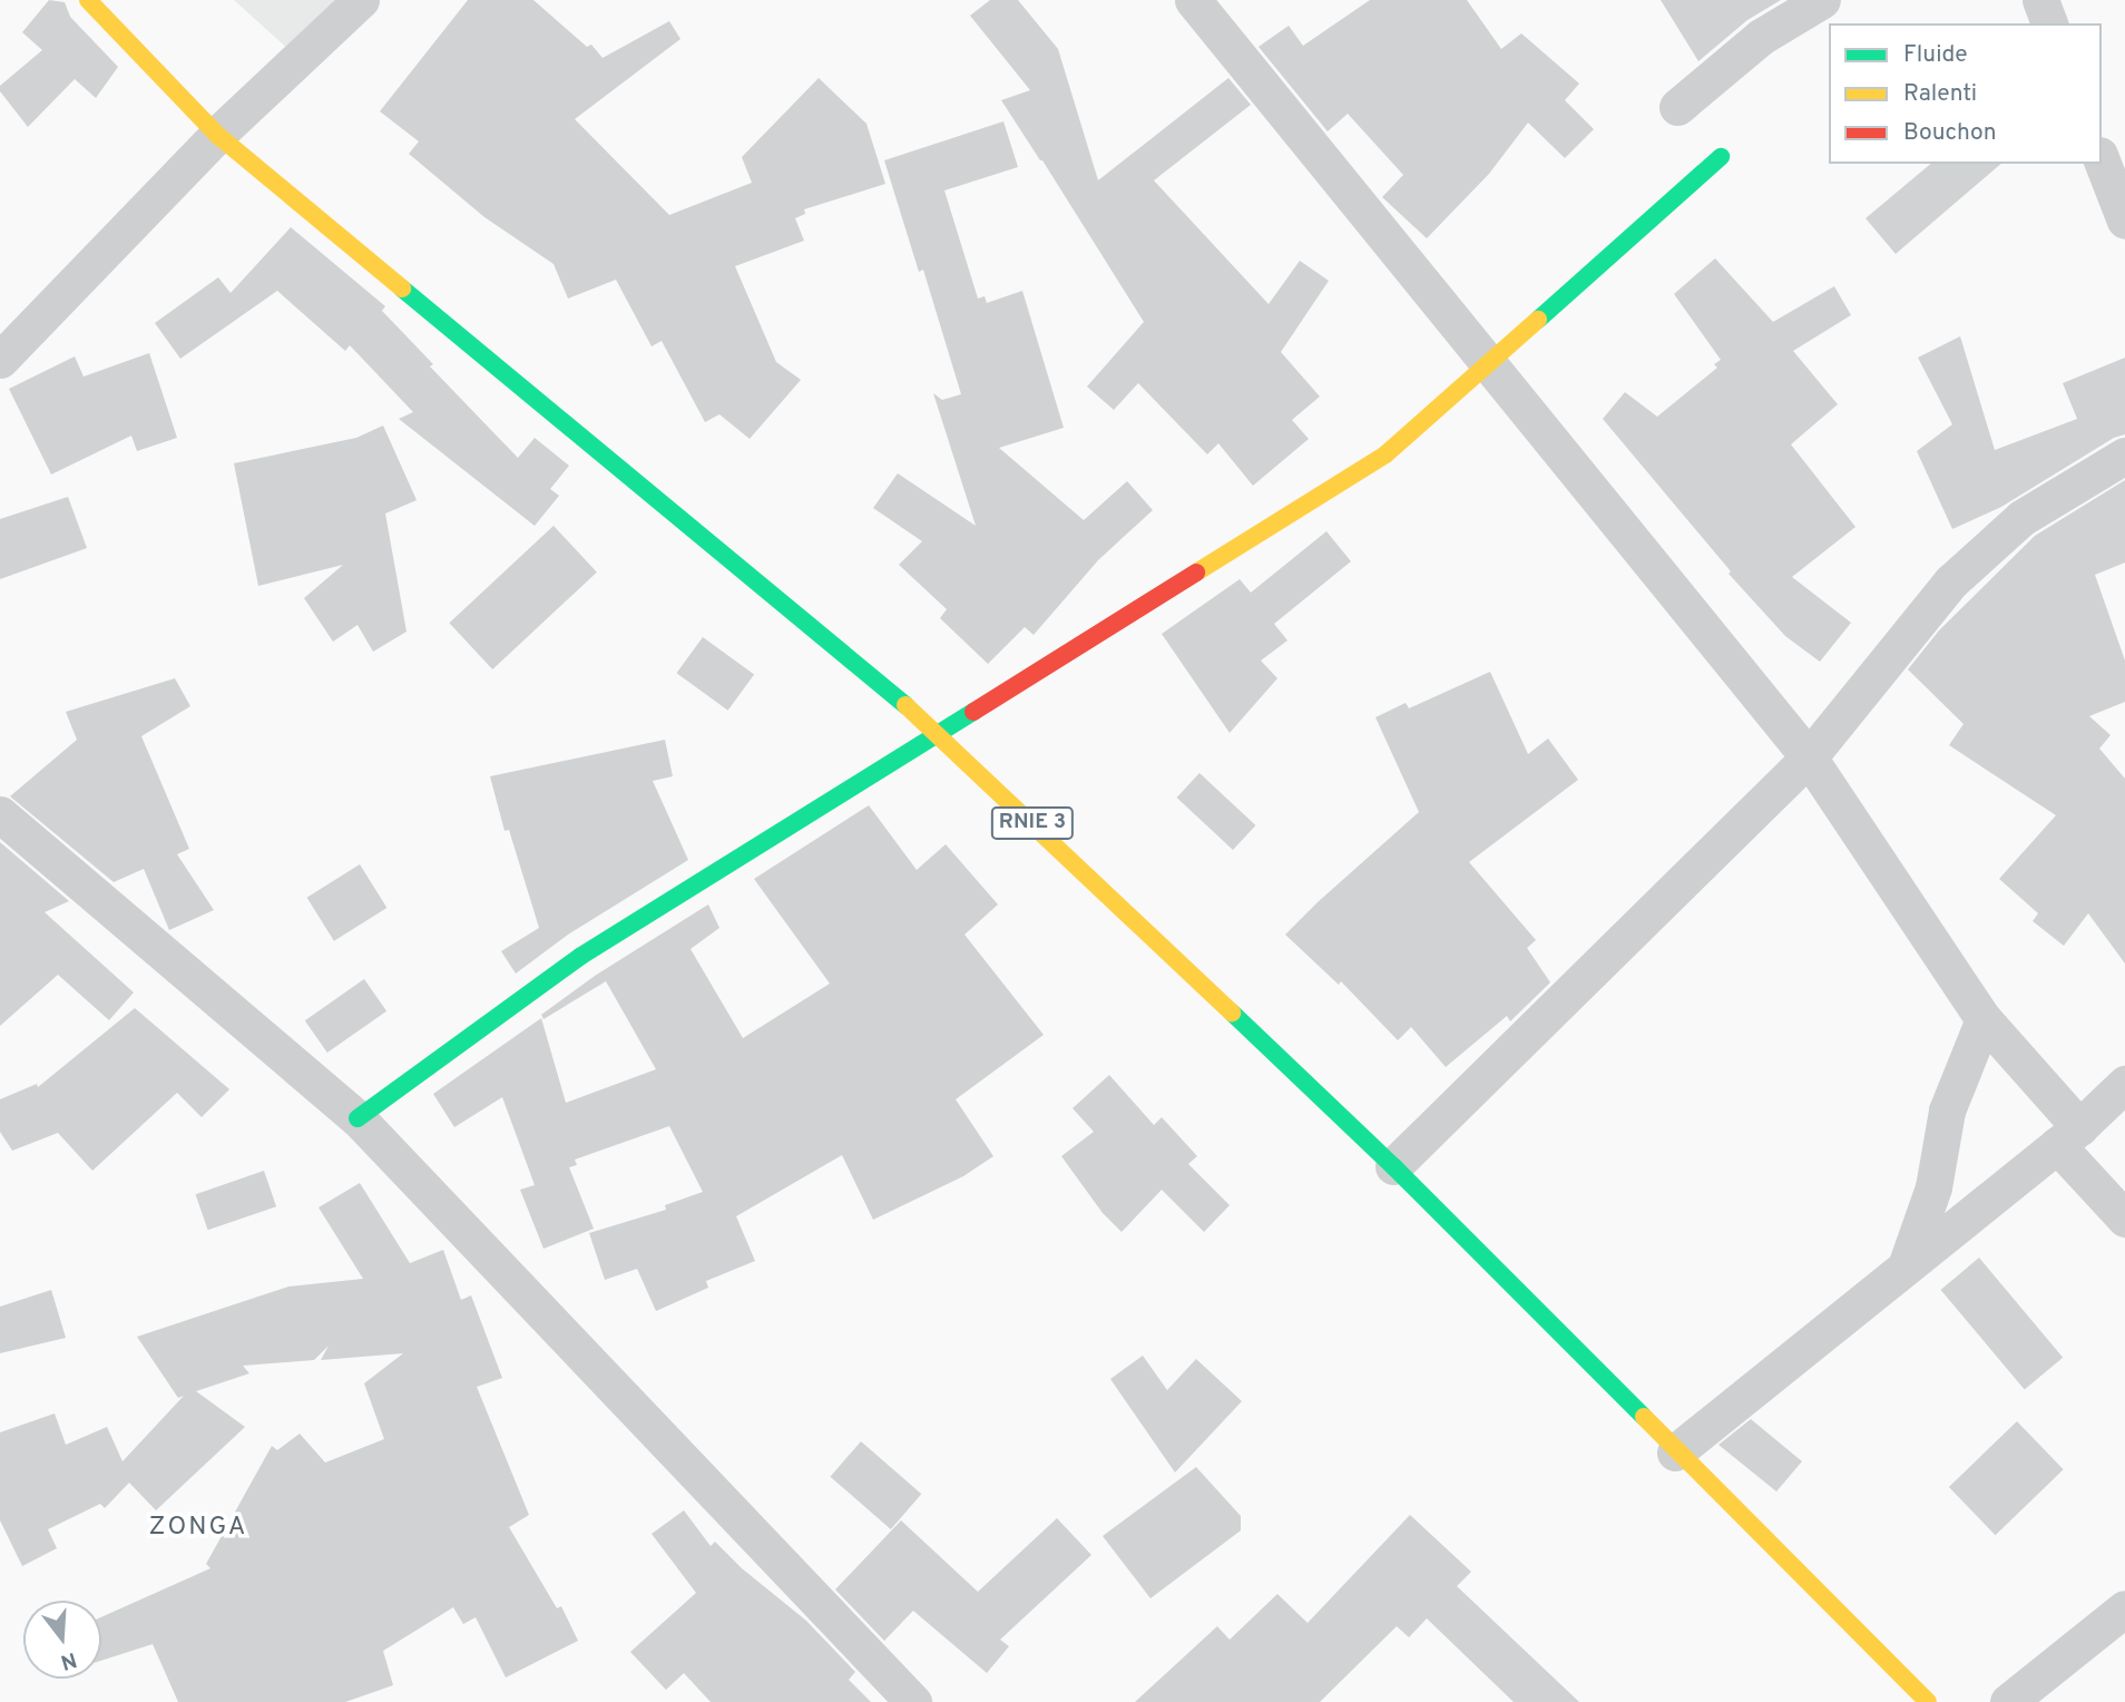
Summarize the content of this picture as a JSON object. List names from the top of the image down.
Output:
{
  "streets": {
    "main road": ["RNIE 3"]
  },
  "districts": ["ZONGA"],
  "legend": ["Fluide", "Ralenti", "Bouchon"],
  "north": "bottom"
}
